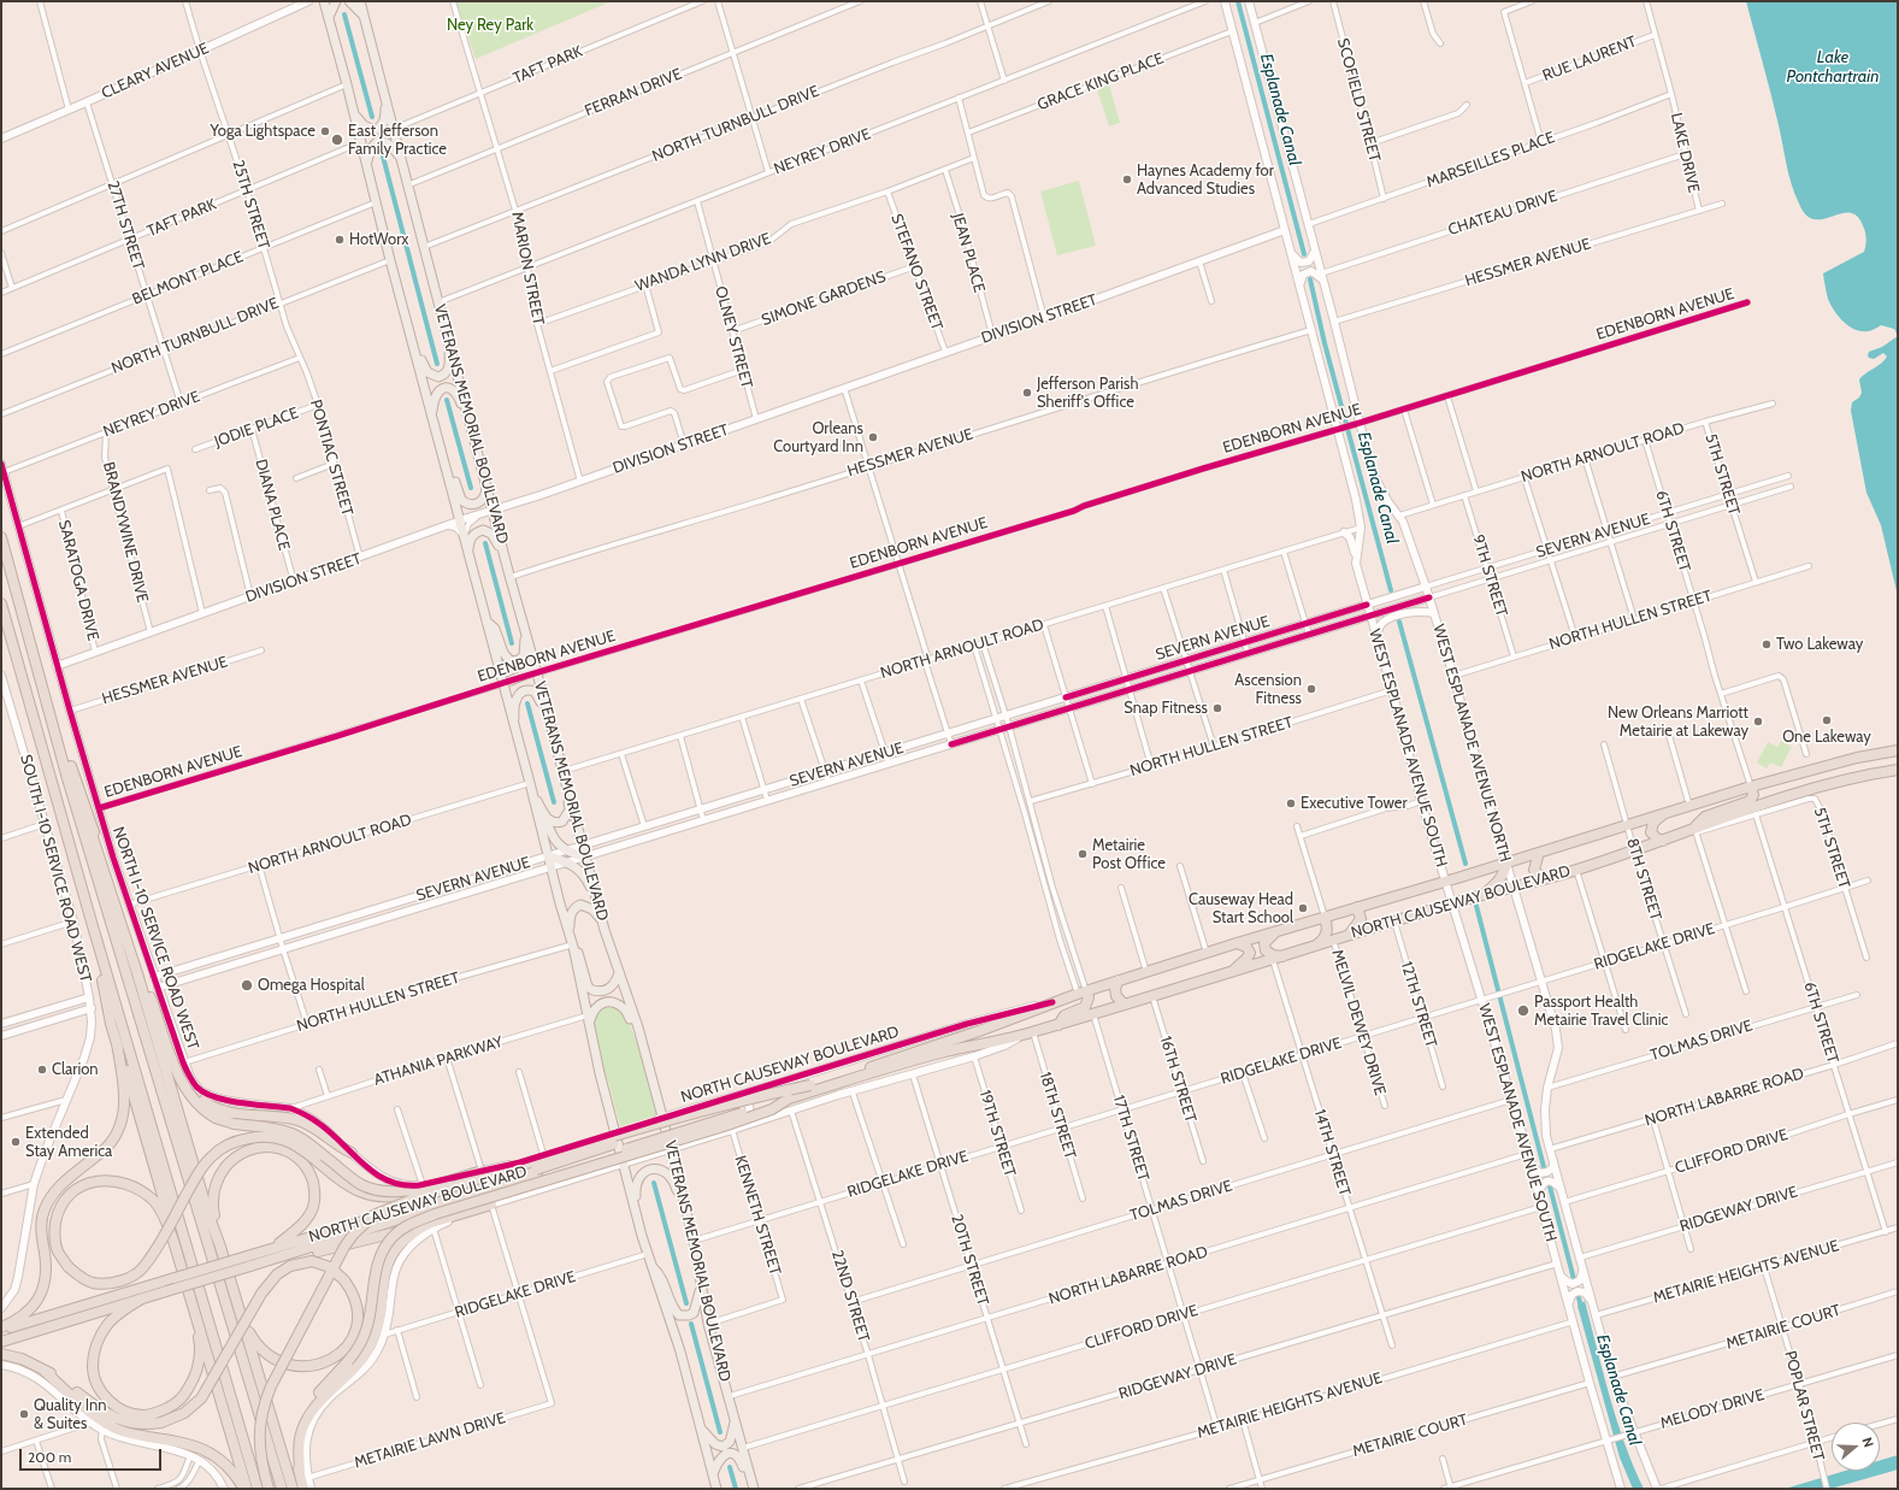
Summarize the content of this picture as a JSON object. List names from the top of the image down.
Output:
{
  "streets": {
    "highway": ["NORTH CAUSEWAY BOULEVARD"],
    "main road": ["VETERANS MEMORIAL BOULEVARD"],
    "street": [
      "RUE LAURENT",
      "TAFT PARK",
      "CLEARY AVENUE",
      "GRACE KING PLACE",
      "FERRAN DRIVE",
      "SCOFIELD STREET",
      "NORTH TURNBULL DRIVE",
      "NEYREY DRIVE",
      "LAKE DRIVE",
      "MARSEILLES PLACE",
      "25TH STREET",
      "CHATEAU DRIVE",
      "27TH STREET",
      "JEAN PLACE",
      "WANDA LYNN DRIVE",
      "HESSMER AVENUE",
      "MARION STREET",
      "STEFANO STREET",
      "BELMONT PLACE",
      "SIMONE GARDENS",
      "EDENBORN AVENUE",
      "DIVISION STREET",
      "OLNEY STREET",
      "JODIE PLACE",
      "NORTH ARNOULT ROAD",
      "PONTIAC STREET",
      "5TH STREET",
      "DIANA PLACE",
      "6TH STREET",
      "BRANDYWINE DRIVE",
      "SEVERN AVENUE",
      "9TH STREET",
      "SARATOGA DRIVE",
      "NORTH HULLEN STREET",
      "WEST ESPLANADE AVENUE NORTH",
      "WEST ESPLANADE AVENUE SOUTH",
      "SOUTH I-10 SERVICE ROAD WEST",
      "8TH STREET",
      "NORTH I-10 SERVICE ROAD WEST",
      "RIDGELAKE DRIVE",
      "12TH STREET",
      "MELVIL DEWEY DRIVE",
      "TOLMAS DRIVE",
      "ATHANIA PARKWAY",
      "16TH STREET",
      "NORTH LABARRE ROAD",
      "18TH STREET",
      "19TH STREET",
      "17TH STREET",
      "CLIFFORD DRIVE",
      "14TH STREET",
      "RIDGEWAY DRIVE",
      "KENNETH STREET",
      "20TH STREET",
      "METAIRIE HEIGHTS AVENUE",
      "22ND STREET",
      "METAIRIE COURT",
      "POPLAR STREET",
      "MELODY DRIVE",
      "METAIRIE LAWN DRIVE"
    ]
  },
  "crossings": [
    ["RUE LAURENT", "LAKE DRIVE"],
    ["TAFT PARK", "25TH STREET"],
    ["TAFT PARK", "27TH STREET"],
    ["TAFT PARK", "MARION STREET"],
    ["TAFT PARK", "VETERANS MEMORIAL BOULEVARD"],
    ["CLEARY AVENUE", "25TH STREET"],
    ["CLEARY AVENUE", "27TH STREET"],
    ["GRACE KING PLACE", "WEST ESPLANADE AVENUE SOUTH"],
    ["FERRAN DRIVE", "MARION STREET"],
    ["FERRAN DRIVE", "VETERANS MEMORIAL BOULEVARD"],
    ["SCOFIELD STREET", "MARSEILLES PLACE"],
    ["NORTH TURNBULL DRIVE", "25TH STREET"],
    ["NORTH TURNBULL DRIVE", "27TH STREET"],
    ["NORTH TURNBULL DRIVE", "MARION STREET"],
    ["NORTH TURNBULL DRIVE", "VETERANS MEMORIAL BOULEVARD"],
    ["NEYREY DRIVE", "25TH STREET"],
    ["NEYREY DRIVE", "27TH STREET"],
    ["NEYREY DRIVE", "MARION STREET"],
    ["NEYREY DRIVE", "OLNEY STREET"],
    ["NEYREY DRIVE", "VETERANS MEMORIAL BOULEVARD"],
    ["NEYREY DRIVE", "PONTIAC STREET"],
    ["NEYREY DRIVE", "BRANDYWINE DRIVE"],
    ["NEYREY DRIVE", "NORTH I-10 SERVICE ROAD WEST"],
    ["LAKE DRIVE", "MARSEILLES PLACE"],
    ["LAKE DRIVE", "CHATEAU DRIVE"],
    ["LAKE DRIVE", "HESSMER AVENUE"],
    ["MARSEILLES PLACE", "WEST ESPLANADE AVENUE NORTH"],
    ["25TH STREET", "BELMONT PLACE"],
    ["25TH STREET", "PONTIAC STREET"],
    ["CHATEAU DRIVE", "WEST ESPLANADE AVENUE NORTH"],
    ["27TH STREET", "BELMONT PLACE"],
    ["JEAN PLACE", "WANDA LYNN DRIVE"],
    ["JEAN PLACE", "DIVISION STREET"],
    ["WANDA LYNN DRIVE", "MARION STREET"],
    ["WANDA LYNN DRIVE", "STEFANO STREET"],
    ["WANDA LYNN DRIVE", "OLNEY STREET"],
    ["HESSMER AVENUE", "VETERANS MEMORIAL BOULEVARD"],
    ["HESSMER AVENUE", "WEST ESPLANADE AVENUE NORTH"],
    ["HESSMER AVENUE", "WEST ESPLANADE AVENUE SOUTH"],
    ["HESSMER AVENUE", "NORTH I-10 SERVICE ROAD WEST"],
    ["MARION STREET", "DIVISION STREET"],
    ["STEFANO STREET", "SIMONE GARDENS"],
    ["STEFANO STREET", "DIVISION STREET"],
    ["SIMONE GARDENS", "OLNEY STREET"],
    ["EDENBORN AVENUE", "VETERANS MEMORIAL BOULEVARD"],
    ["EDENBORN AVENUE", "WEST ESPLANADE AVENUE NORTH"],
    ["EDENBORN AVENUE", "WEST ESPLANADE AVENUE SOUTH"],
    ["EDENBORN AVENUE", "NORTH I-10 SERVICE ROAD WEST"],
    ["DIVISION STREET", "OLNEY STREET"],
    ["DIVISION STREET", "VETERANS MEMORIAL BOULEVARD"],
    ["DIVISION STREET", "PONTIAC STREET"],
    ["DIVISION STREET", "DIANA PLACE"],
    ["DIVISION STREET", "BRANDYWINE DRIVE"],
    ["DIVISION STREET", "SARATOGA DRIVE"],
    ["DIVISION STREET", "WEST ESPLANADE AVENUE SOUTH"],
    ["DIVISION STREET", "NORTH I-10 SERVICE ROAD WEST"],
    ["VETERANS MEMORIAL BOULEVARD", "NORTH ARNOULT ROAD"],
    ["VETERANS MEMORIAL BOULEVARD", "SEVERN AVENUE"],
    ["VETERANS MEMORIAL BOULEVARD", "NORTH CAUSEWAY BOULEVARD"],
    ["VETERANS MEMORIAL BOULEVARD", "RIDGELAKE DRIVE"],
    ["VETERANS MEMORIAL BOULEVARD", "NORTH LABARRE ROAD"],
    ["VETERANS MEMORIAL BOULEVARD", "CLIFFORD DRIVE"],
    ["VETERANS MEMORIAL BOULEVARD", "KENNETH STREET"],
    ["JODIE PLACE", "PONTIAC STREET"],
    ["JODIE PLACE", "DIANA PLACE"],
    ["NORTH ARNOULT ROAD", "5TH STREET"],
    ["NORTH ARNOULT ROAD", "6TH STREET"],
    ["NORTH ARNOULT ROAD", "9TH STREET"],
    ["NORTH ARNOULT ROAD", "WEST ESPLANADE AVENUE NORTH"],
    ["NORTH ARNOULT ROAD", "WEST ESPLANADE AVENUE SOUTH"],
    ["NORTH ARNOULT ROAD", "NORTH I-10 SERVICE ROAD WEST"],
    ["5TH STREET", "6TH STREET"],
    ["5TH STREET", "SEVERN AVENUE"],
    ["5TH STREET", "NORTH HULLEN STREET"],
    ["5TH STREET", "NORTH CAUSEWAY BOULEVARD"],
    ["5TH STREET", "RIDGELAKE DRIVE"],
    ["6TH STREET", "SEVERN AVENUE"],
    ["6TH STREET", "NORTH HULLEN STREET"],
    ["6TH STREET", "NORTH CAUSEWAY BOULEVARD"],
    ["6TH STREET", "RIDGELAKE DRIVE"],
    ["6TH STREET", "TOLMAS DRIVE"],
    ["6TH STREET", "NORTH LABARRE ROAD"],
    ["6TH STREET", "CLIFFORD DRIVE"],
    ["6TH STREET", "RIDGEWAY DRIVE"],
    ["6TH STREET", "METAIRIE HEIGHTS AVENUE"],
    ["SEVERN AVENUE", "9TH STREET"],
    ["SEVERN AVENUE", "WEST ESPLANADE AVENUE NORTH"],
    ["SEVERN AVENUE", "WEST ESPLANADE AVENUE SOUTH"],
    ["SEVERN AVENUE", "NORTH I-10 SERVICE ROAD WEST"],
    ["9TH STREET", "NORTH HULLEN STREET"],
    ["NORTH HULLEN STREET", "WEST ESPLANADE AVENUE NORTH"],
    ["NORTH HULLEN STREET", "WEST ESPLANADE AVENUE SOUTH"],
    ["NORTH HULLEN STREET", "NORTH I-10 SERVICE ROAD WEST"],
    ["WEST ESPLANADE AVENUE NORTH", "NORTH CAUSEWAY BOULEVARD"],
    ["WEST ESPLANADE AVENUE NORTH", "RIDGELAKE DRIVE"],
    ["WEST ESPLANADE AVENUE NORTH", "TOLMAS DRIVE"],
    ["WEST ESPLANADE AVENUE NORTH", "NORTH LABARRE ROAD"],
    ["WEST ESPLANADE AVENUE NORTH", "CLIFFORD DRIVE"],
    ["WEST ESPLANADE AVENUE NORTH", "RIDGEWAY DRIVE"],
    ["WEST ESPLANADE AVENUE NORTH", "METAIRIE HEIGHTS AVENUE"],
    ["WEST ESPLANADE AVENUE NORTH", "METAIRIE COURT"],
    ["WEST ESPLANADE AVENUE NORTH", "MELODY DRIVE"],
    ["WEST ESPLANADE AVENUE SOUTH", "NORTH CAUSEWAY BOULEVARD"],
    ["WEST ESPLANADE AVENUE SOUTH", "RIDGELAKE DRIVE"],
    ["WEST ESPLANADE AVENUE SOUTH", "TOLMAS DRIVE"],
    ["WEST ESPLANADE AVENUE SOUTH", "NORTH LABARRE ROAD"],
    ["WEST ESPLANADE AVENUE SOUTH", "CLIFFORD DRIVE"],
    ["WEST ESPLANADE AVENUE SOUTH", "RIDGEWAY DRIVE"],
    ["WEST ESPLANADE AVENUE SOUTH", "METAIRIE HEIGHTS AVENUE"],
    ["WEST ESPLANADE AVENUE SOUTH", "METAIRIE COURT"],
    ["WEST ESPLANADE AVENUE SOUTH", "MELODY DRIVE"],
    ["8TH STREET", "NORTH CAUSEWAY BOULEVARD"],
    ["8TH STREET", "RIDGELAKE DRIVE"],
    ["NORTH CAUSEWAY BOULEVARD", "NORTH I-10 SERVICE ROAD WEST"],
    ["NORTH CAUSEWAY BOULEVARD", "12TH STREET"],
    ["NORTH CAUSEWAY BOULEVARD", "MELVIL DEWEY DRIVE"],
    ["NORTH CAUSEWAY BOULEVARD", "16TH STREET"],
    ["NORTH CAUSEWAY BOULEVARD", "18TH STREET"],
    ["NORTH CAUSEWAY BOULEVARD", "19TH STREET"],
    ["NORTH CAUSEWAY BOULEVARD", "17TH STREET"],
    ["NORTH CAUSEWAY BOULEVARD", "14TH STREET"],
    ["NORTH CAUSEWAY BOULEVARD", "KENNETH STREET"],
    ["NORTH CAUSEWAY BOULEVARD", "20TH STREET"],
    ["NORTH CAUSEWAY BOULEVARD", "22ND STREET"],
    ["NORTH I-10 SERVICE ROAD WEST", "ATHANIA PARKWAY"],
    ["RIDGELAKE DRIVE", "12TH STREET"],
    ["RIDGELAKE DRIVE", "MELVIL DEWEY DRIVE"],
    ["RIDGELAKE DRIVE", "16TH STREET"],
    ["RIDGELAKE DRIVE", "18TH STREET"],
    ["RIDGELAKE DRIVE", "19TH STREET"],
    ["RIDGELAKE DRIVE", "17TH STREET"],
    ["RIDGELAKE DRIVE", "14TH STREET"],
    ["RIDGELAKE DRIVE", "KENNETH STREET"],
    ["RIDGELAKE DRIVE", "20TH STREET"],
    ["RIDGELAKE DRIVE", "22ND STREET"],
    ["RIDGELAKE DRIVE", "METAIRIE LAWN DRIVE"],
    ["TOLMAS DRIVE", "17TH STREET"],
    ["TOLMAS DRIVE", "14TH STREET"],
    ["TOLMAS DRIVE", "20TH STREET"],
    ["TOLMAS DRIVE", "22ND STREET"],
    ["NORTH LABARRE ROAD", "17TH STREET"],
    ["NORTH LABARRE ROAD", "14TH STREET"],
    ["NORTH LABARRE ROAD", "20TH STREET"],
    ["NORTH LABARRE ROAD", "22ND STREET"],
    ["17TH STREET", "CLIFFORD DRIVE"],
    ["17TH STREET", "RIDGEWAY DRIVE"],
    ["17TH STREET", "METAIRIE HEIGHTS AVENUE"],
    ["CLIFFORD DRIVE", "14TH STREET"],
    ["CLIFFORD DRIVE", "20TH STREET"],
    ["CLIFFORD DRIVE", "22ND STREET"],
    ["14TH STREET", "RIDGEWAY DRIVE"],
    ["RIDGEWAY DRIVE", "20TH STREET"],
    ["RIDGEWAY DRIVE", "22ND STREET"],
    ["METAIRIE HEIGHTS AVENUE", "POPLAR STREET"],
    ["METAIRIE COURT", "POPLAR STREET"],
    ["POPLAR STREET", "MELODY DRIVE"]
  ],
  "water": ["Lake Pontchartrain", "Esplanade Canal"],
  "parks": ["Ney Rey Park"],
  "places": [
    "Yoga Lightspace",
    "East Jefferson Family Practice",
    "Haynes Academy for Advanced Studies",
    "HotWorx",
    "Jefferson Parish Sheriff's Office",
    "Orleans Courtyard Inn",
    "Two Lakeway",
    "Ascension Fitness",
    "Snap Fitness",
    "One Lakeway",
    "New Orleans Marriott Metairie at Lakeway",
    "Executive Tower",
    "Metairie Post Office",
    "Causeway Head Start School",
    "Omega Hospital",
    "Passport Health Metairie Travel Clinic",
    "Clarion",
    "Extended Stay America",
    "Quality Inn & Suites"
  ],
  "scale_bar": "200 m",
  "north": "right"
}
